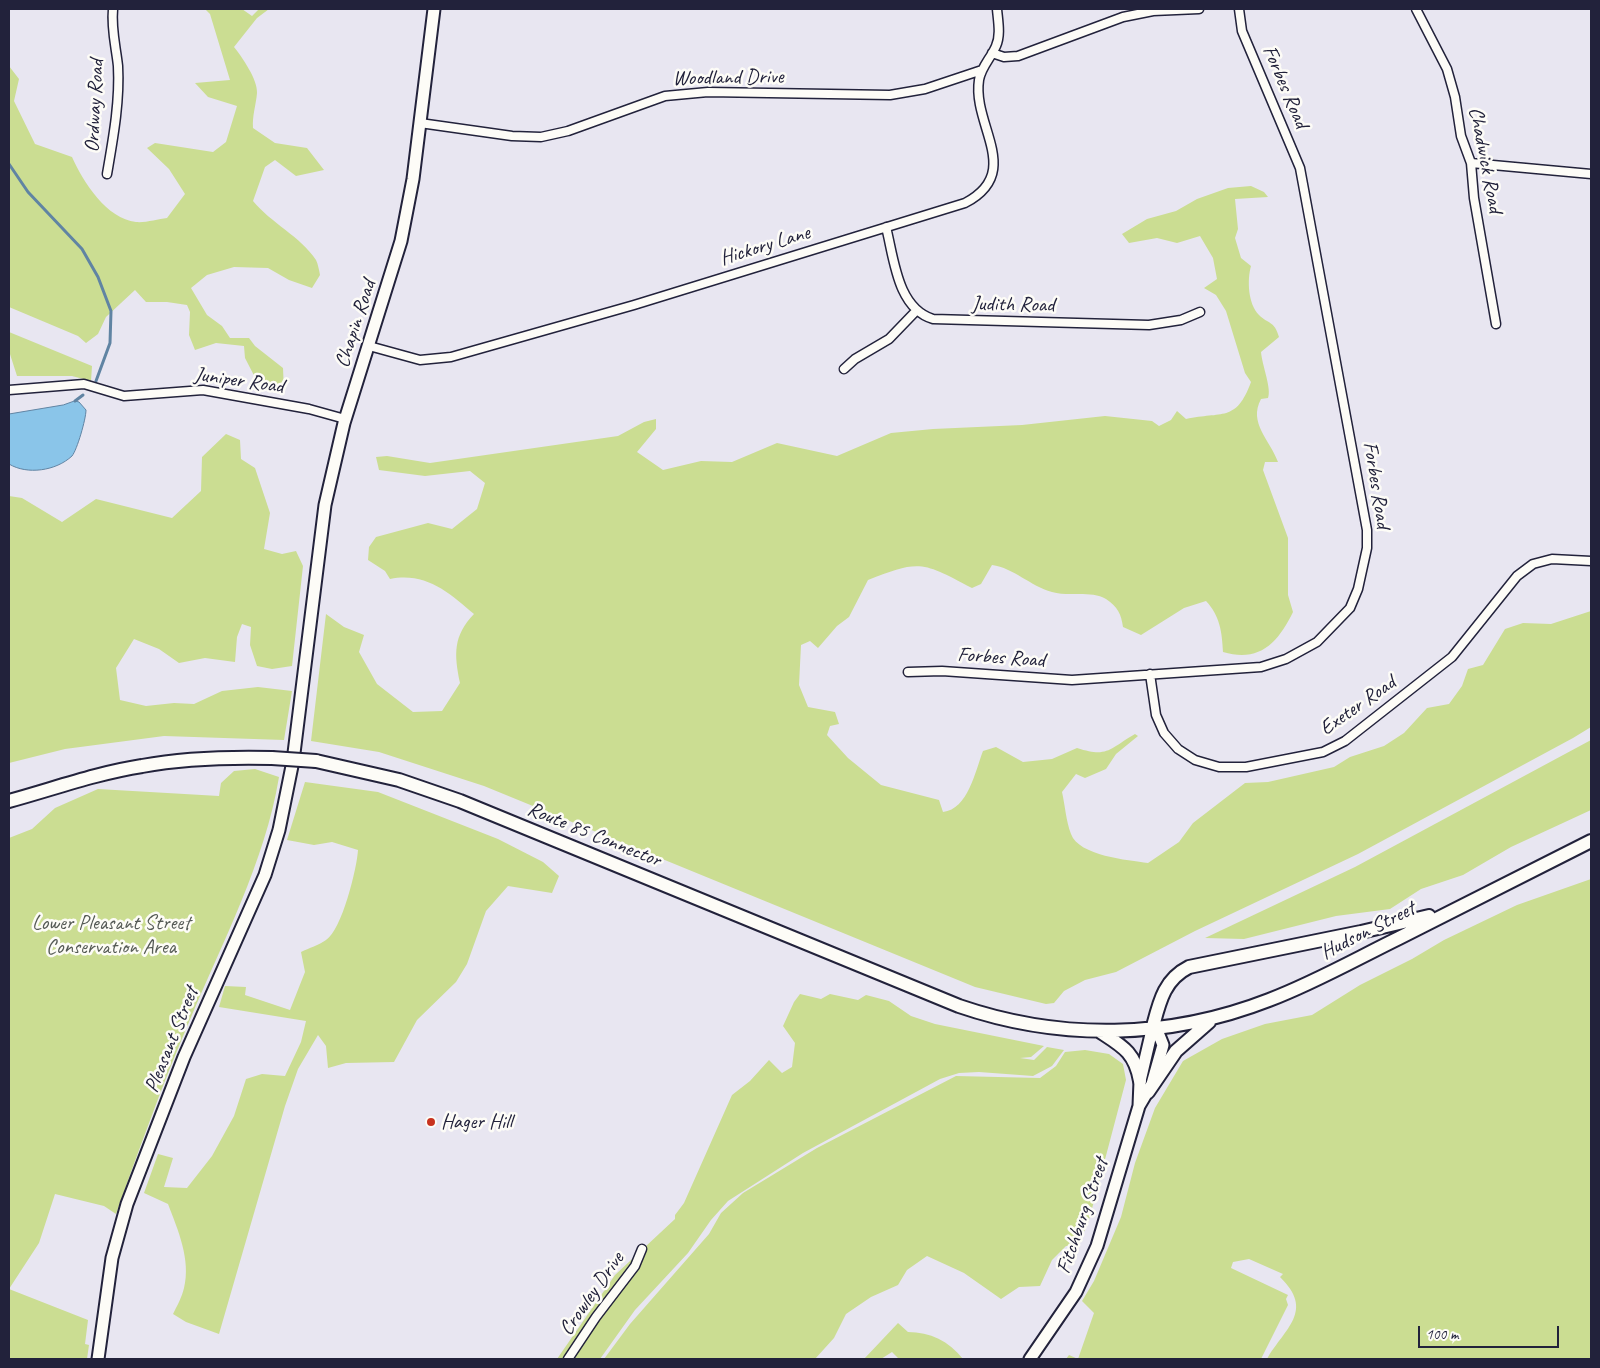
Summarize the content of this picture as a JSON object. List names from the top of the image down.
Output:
{
  "streets": {
    "main road": ["Route 85 Connector", "Hudson Street"],
    "street": [
      "Woodland Drive",
      "Forbes Road",
      "Ordway Road",
      "Chadwick Road",
      "Hickory Lane",
      "Judith Road",
      "Chapin Road",
      "Juniper Road",
      "Exeter Road",
      "Pleasant Street",
      "Fitchburg Street",
      "Crowley Drive"
    ]
  },
  "crossings": [
    ["Woodland Drive", "Hickory Lane"],
    ["Woodland Drive", "Chapin Road"],
    ["Forbes Road", "Exeter Road"],
    ["Hickory Lane", "Chapin Road"],
    ["Chapin Road", "Juniper Road"],
    ["Chapin Road", "Pleasant Street"],
    ["Route 85 Connector", "Hudson Street"]
  ],
  "parks": ["Lower Pleasant Street Conservation Area"],
  "places": ["Hager Hill"],
  "scale_bar": "100 m"
}
